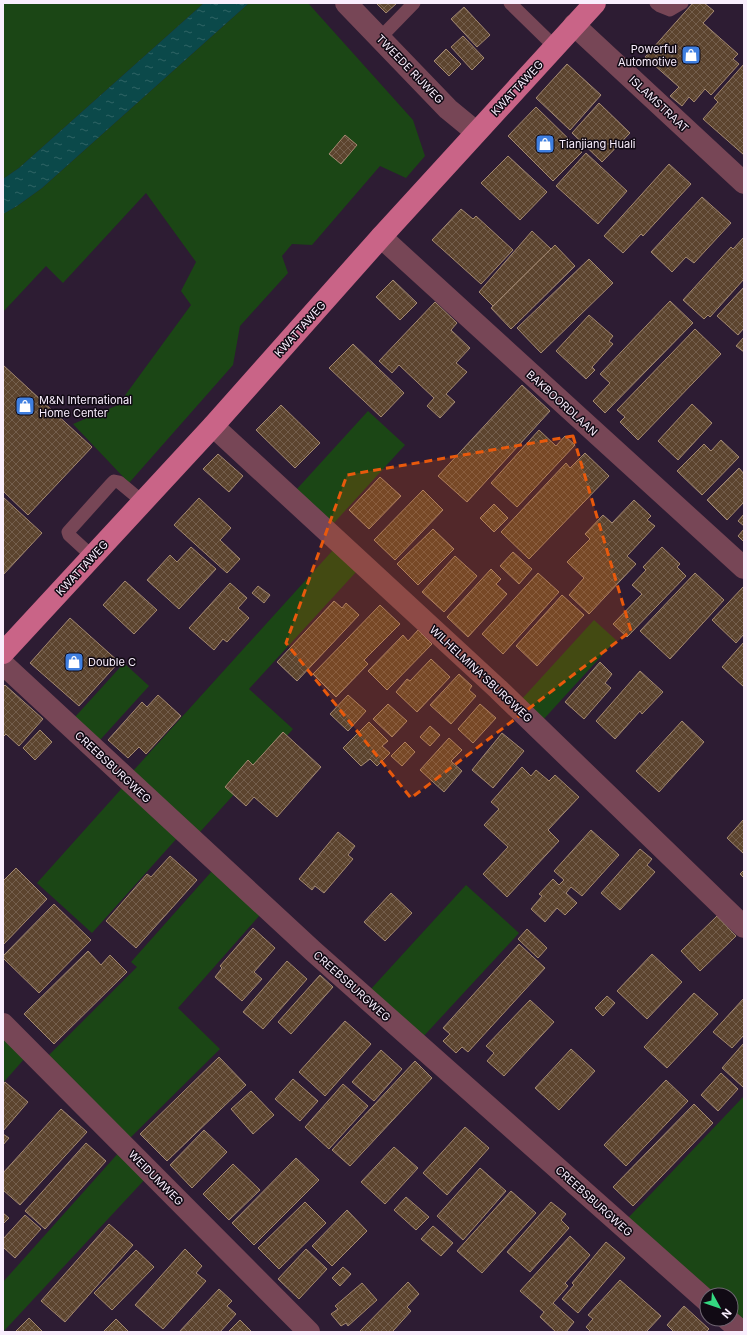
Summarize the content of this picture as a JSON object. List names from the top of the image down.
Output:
{
  "streets": {
    "main road": ["KWATTAWEG"],
    "street": [
      "TWEEDE RIJWEG",
      "ISLAMSTRAAT",
      "BAKBOORDLAAN",
      "WILHELMINA'SBURGWEG",
      "CREEBSBURGWEG",
      "WEIDUMWEG"
    ]
  },
  "crossings": [
    ["TWEEDE RIJWEG", "KWATTAWEG"],
    ["KWATTAWEG", "ISLAMSTRAAT"],
    ["KWATTAWEG", "BAKBOORDLAAN"],
    ["KWATTAWEG", "WILHELMINA'SBURGWEG"]
  ],
  "places": {
    "shop": [
      "Powerful Automotive",
      "Tianjiang Huali",
      "M&N International Home Center",
      "Double C"
    ]
  },
  "north": "bottom right"
}
